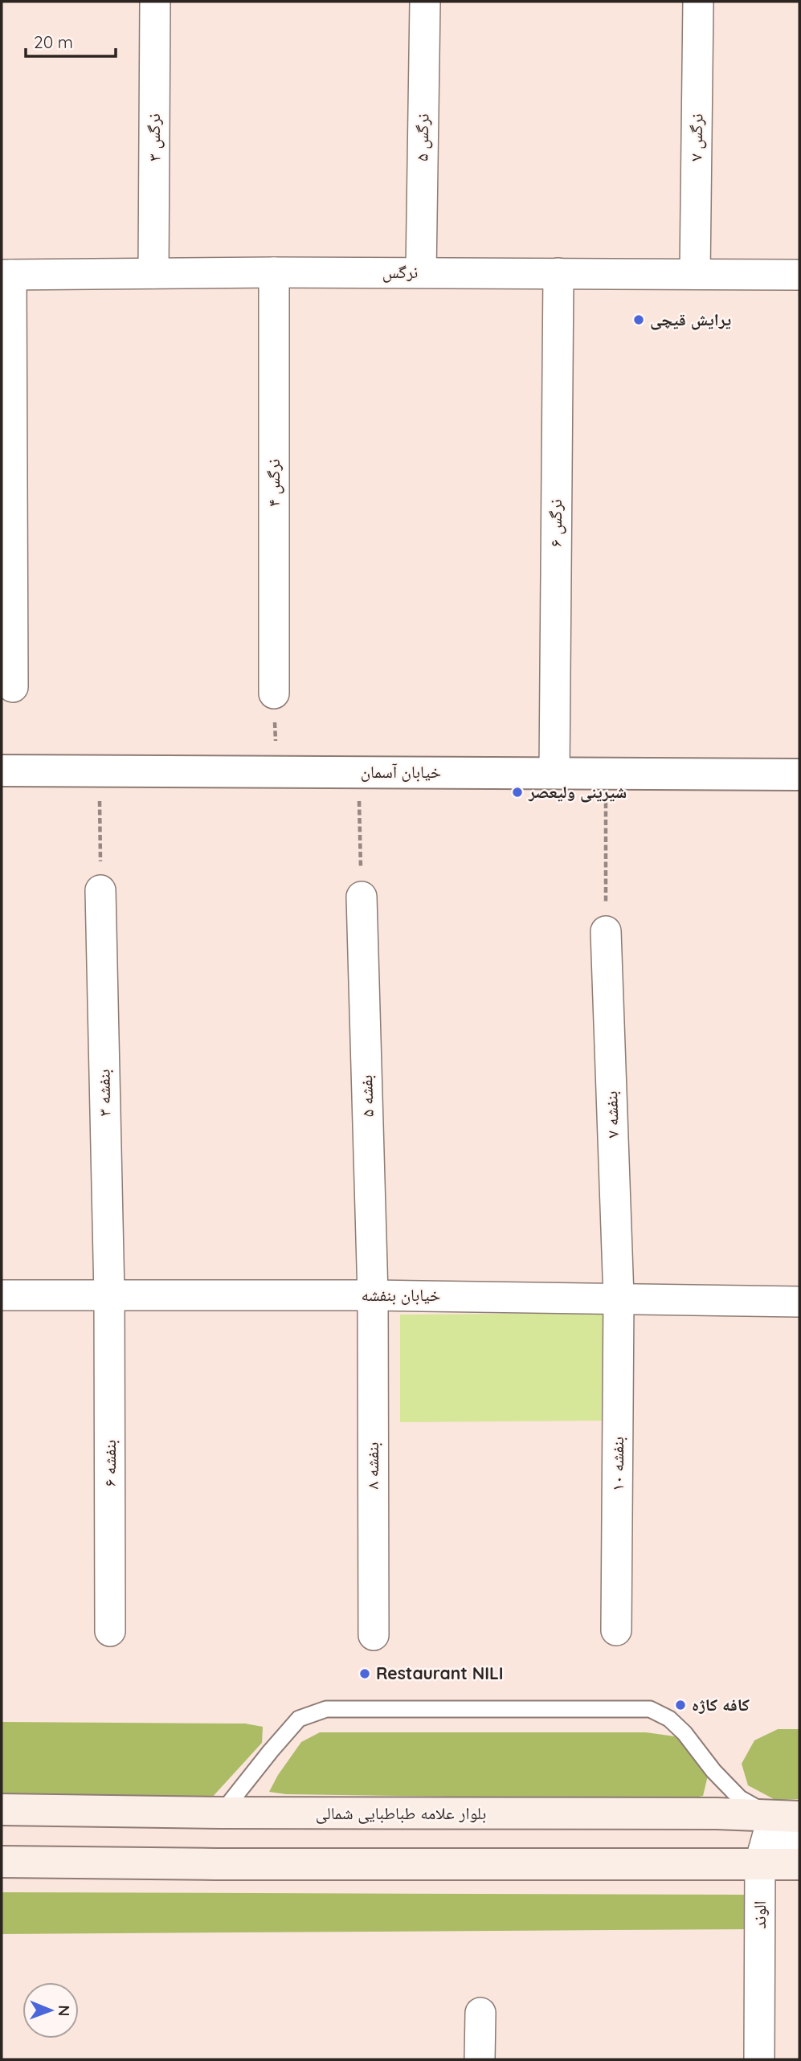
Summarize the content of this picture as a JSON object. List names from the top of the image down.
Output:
{
  "streets": {
    "main road": ["بلوار علامه طباطبایی شمالی"],
    "street": [
      "نرگس ۳",
      "نرگس ۵",
      "نرگس ۷",
      "نرگس",
      "نرگس ۴",
      "نرگس ۶",
      "خیابان آسمان",
      "بنفشه ۳",
      "بفشه ۵",
      "بنفشه ۷",
      "خیابان بنفشه",
      "بنفشه ۶",
      "بنفشه ۱۰",
      "بنفشه ۸",
      "الوند"
    ]
  },
  "crossings": [
    ["نرگس ۳", "نرگس"],
    ["نرگس ۵", "نرگس"],
    ["نرگس ۷", "نرگس"],
    ["نرگس", "نرگس ۴"],
    ["نرگس", "نرگس ۶"],
    ["نرگس ۶", "خیابان آسمان"],
    ["بنفشه ۳", "خیابان بنفشه"],
    ["بنفشه ۳", "بنفشه ۶"],
    ["بفشه ۵", "خیابان بنفشه"],
    ["بفشه ۵", "بنفشه ۸"],
    ["بنفشه ۷", "خیابان بنفشه"],
    ["بنفشه ۷", "بنفشه ۱۰"],
    ["خیابان بنفشه", "بنفشه ۶"],
    ["خیابان بنفشه", "بنفشه ۱۰"],
    ["خیابان بنفشه", "بنفشه ۸"],
    ["بلوار علامه طباطبایی شمالی", "الوند"]
  ],
  "places": [
    "یرایش قیچی",
    "شیرینی ولیعصر",
    "Restaurant NILI",
    "کافه کاژه"
  ],
  "scale_bar": "20 m",
  "north": "right"
}
